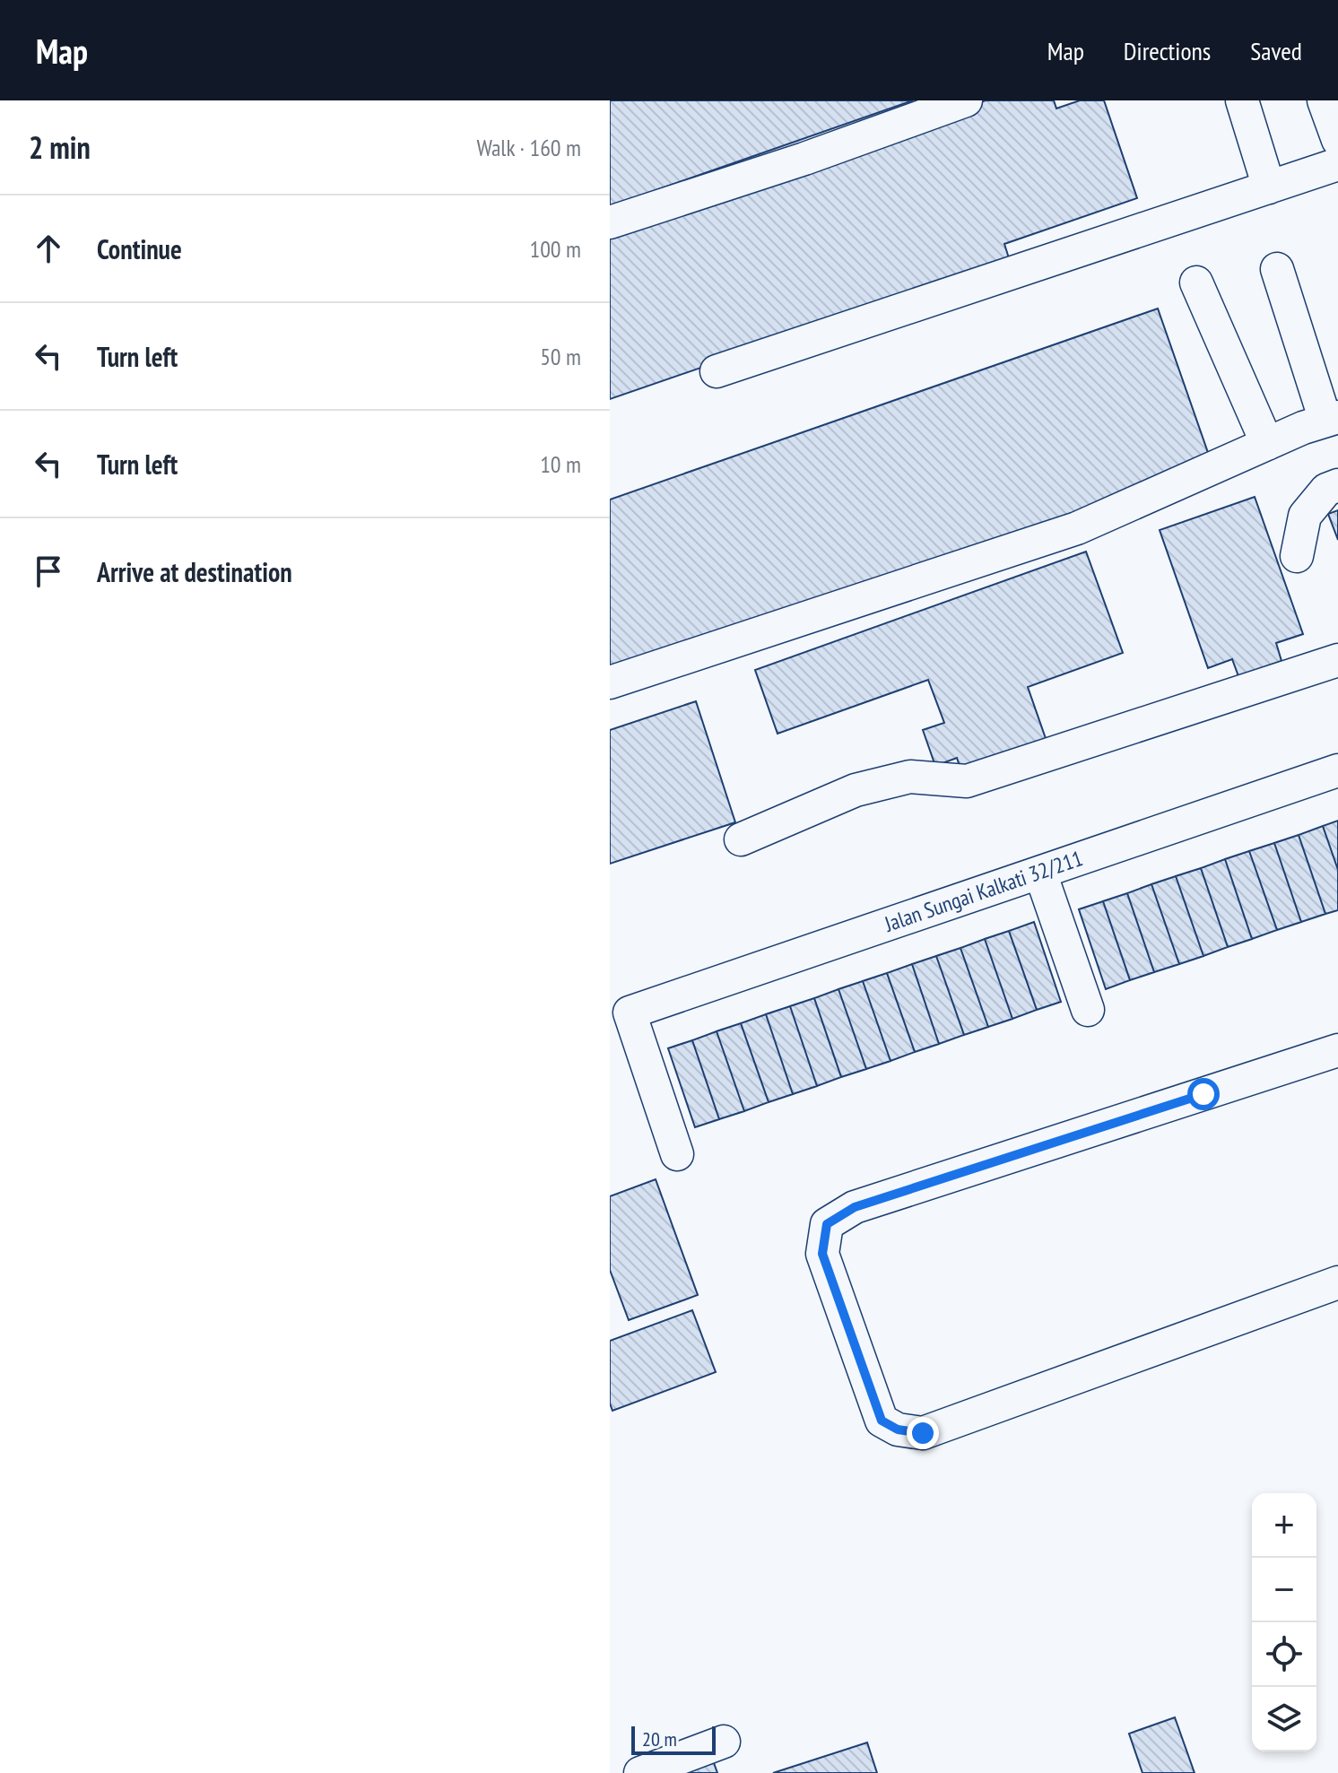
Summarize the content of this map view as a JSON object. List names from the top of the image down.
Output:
{
  "streets": {
    "street": ["Jalan Sungai Kalkati 32/211"]
  },
  "scale_bar": "20 m",
  "page": {
    "header": "Map",
    "nav": ["Map", "Directions", "Saved"],
    "heading": ["2 min", "Walk · 160 m"],
    "list": [
      ["Continue", "100 m"],
      ["Turn left", "50 m"],
      ["Turn left", "10 m"],
      "Arrive at destination"
    ],
    "map_buttons": ["+", "−"],
    "scale": "20 m"
  }
}
